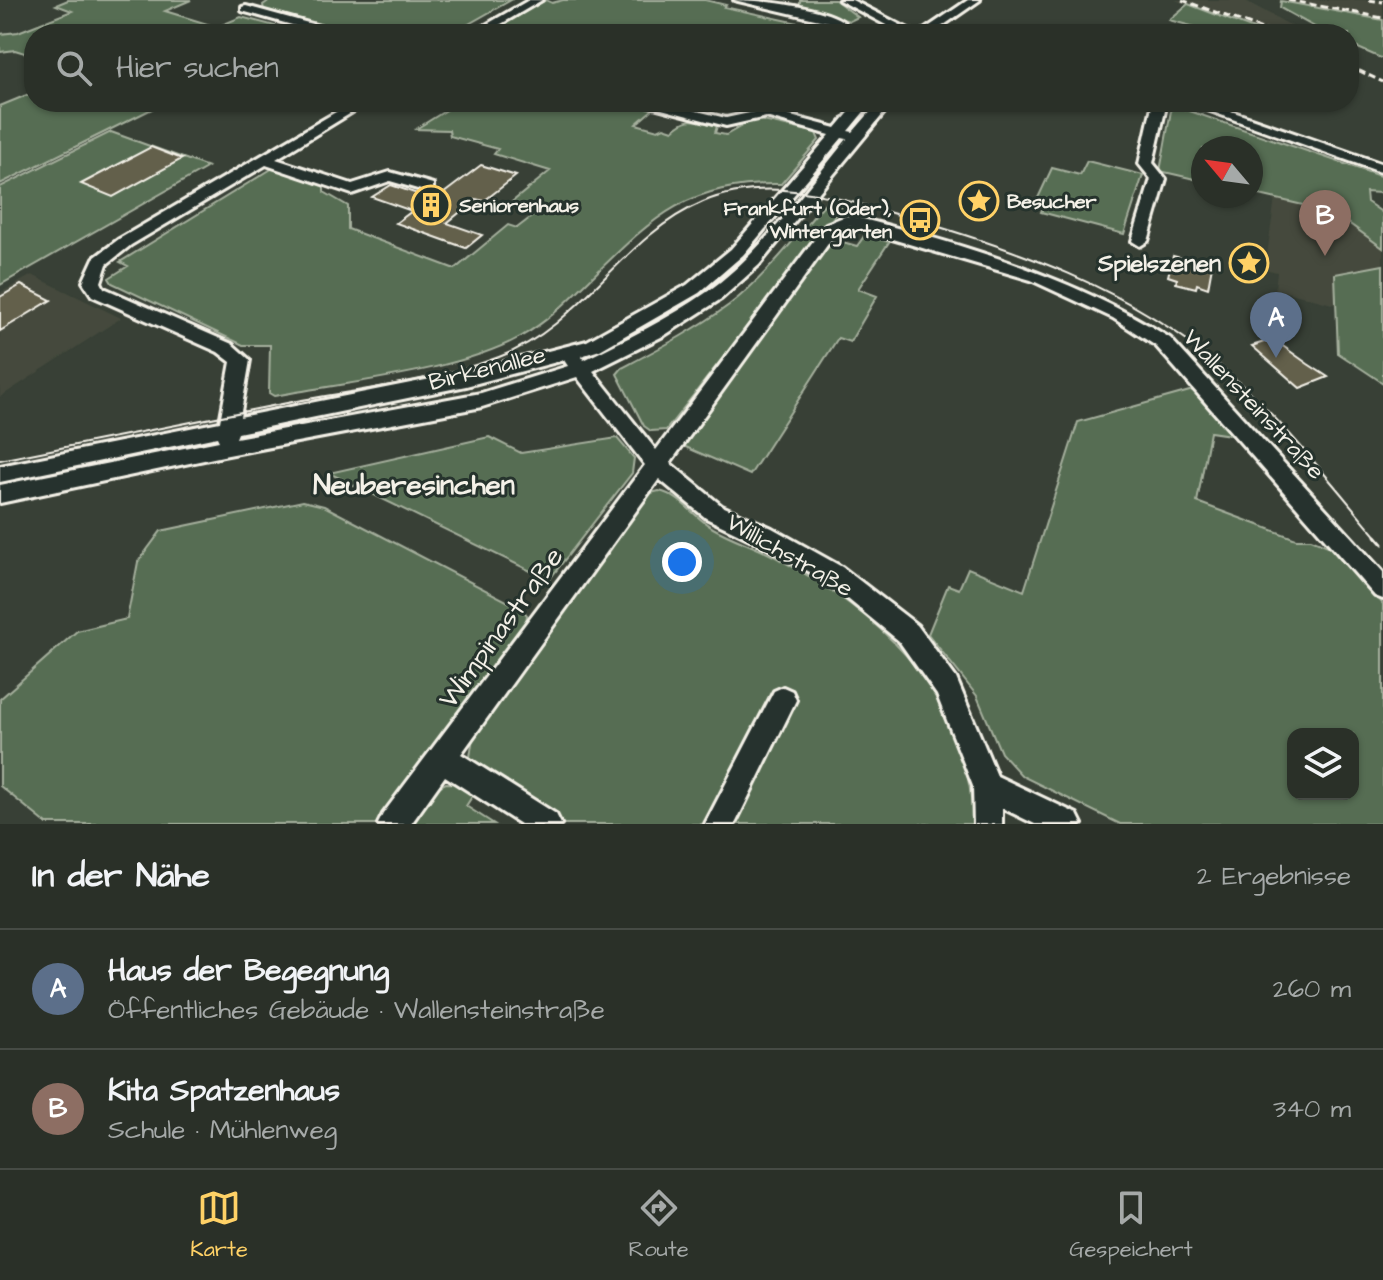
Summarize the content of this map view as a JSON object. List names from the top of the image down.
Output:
{
  "streets": {
    "street": [
      "Birkenallee",
      "Wallensteinstraße",
      "Willichstraße",
      "Wimpinastraße"
    ]
  },
  "crossings": [
    ["Birkenallee", "Willichstraße"],
    ["Wallensteinstraße", "Willichstraße"],
    ["Wallensteinstraße", "Wimpinastraße"],
    ["Willichstraße", "Wimpinastraße"]
  ],
  "districts": ["Neuberesinchen"],
  "places": {
    "place": ["Besucher", "Spielszenen"],
    "building": ["Seniorenhaus"],
    "bus stop": ["Frankfurt (Oder), Wintergarten"]
  },
  "north": "top left",
  "page": {
    "search": "Hier suchen",
    "pins": ["B", "A"],
    "heading": ["In der Nähe", "2 Ergebnisse"],
    "list": [
      {
        "mark": "A",
        "name": "Haus der Begegnung",
        "note": "Öffentliches Gebäude · Wallensteinstraße",
        "value": "260 m"
      },
      {
        "mark": "B",
        "name": "Kita Spatzenhaus",
        "note": "Schule · Mühlenweg",
        "value": "340 m"
      }
    ],
    "nav": ["Karte", "Route", "Gespeichert"]
  }
}
